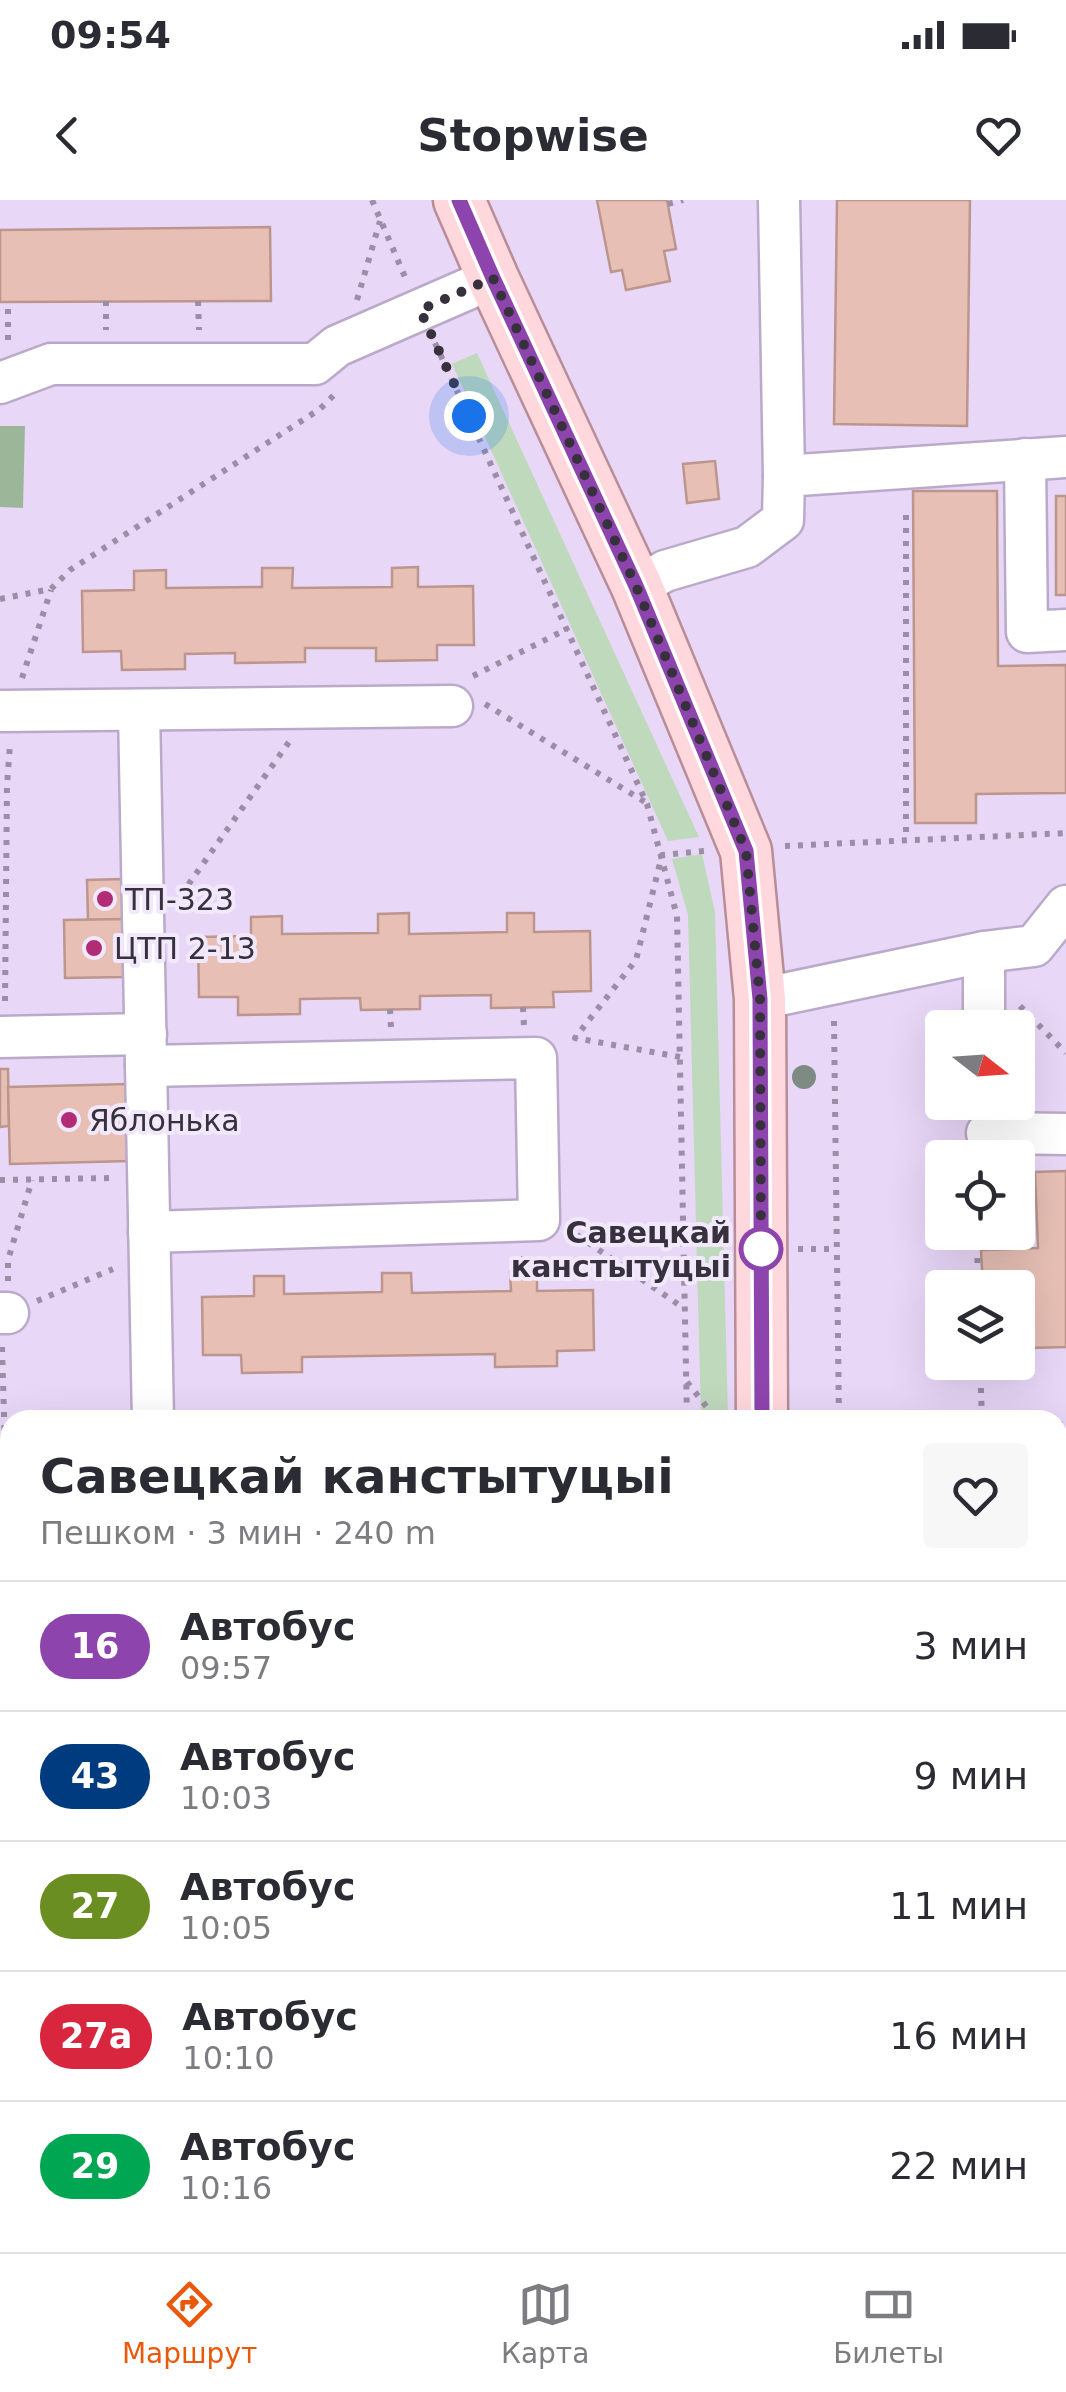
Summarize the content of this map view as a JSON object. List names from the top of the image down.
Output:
{
  "places": [
    "ТП-323",
    "ЦТП 2-13",
    "Яблонька",
    "Савецкай канстытуцыі"
  ],
  "lines": ["bus line 16"],
  "north": "right",
  "page": {
    "status": "09:54",
    "header": "Stopwise",
    "heading": ["Савецкай канстытуцыі", "Пешком · 3 мин · 240 m"],
    "list": [
      {
        "mark": "16",
        "name": "Автобус",
        "note": "09:57",
        "value": "3 мин"
      },
      {
        "mark": "43",
        "name": "Автобус",
        "note": "10:03",
        "value": "9 мин"
      },
      {
        "mark": "27",
        "name": "Автобус",
        "note": "10:05",
        "value": "11 мин"
      },
      {
        "mark": "27а",
        "name": "Автобус",
        "note": "10:10",
        "value": "16 мин"
      },
      {
        "mark": "29",
        "name": "Автобус",
        "note": "10:16",
        "value": "22 мин"
      }
    ],
    "tabs": ["Маршрут", "Карта", "Билеты"]
  }
}
